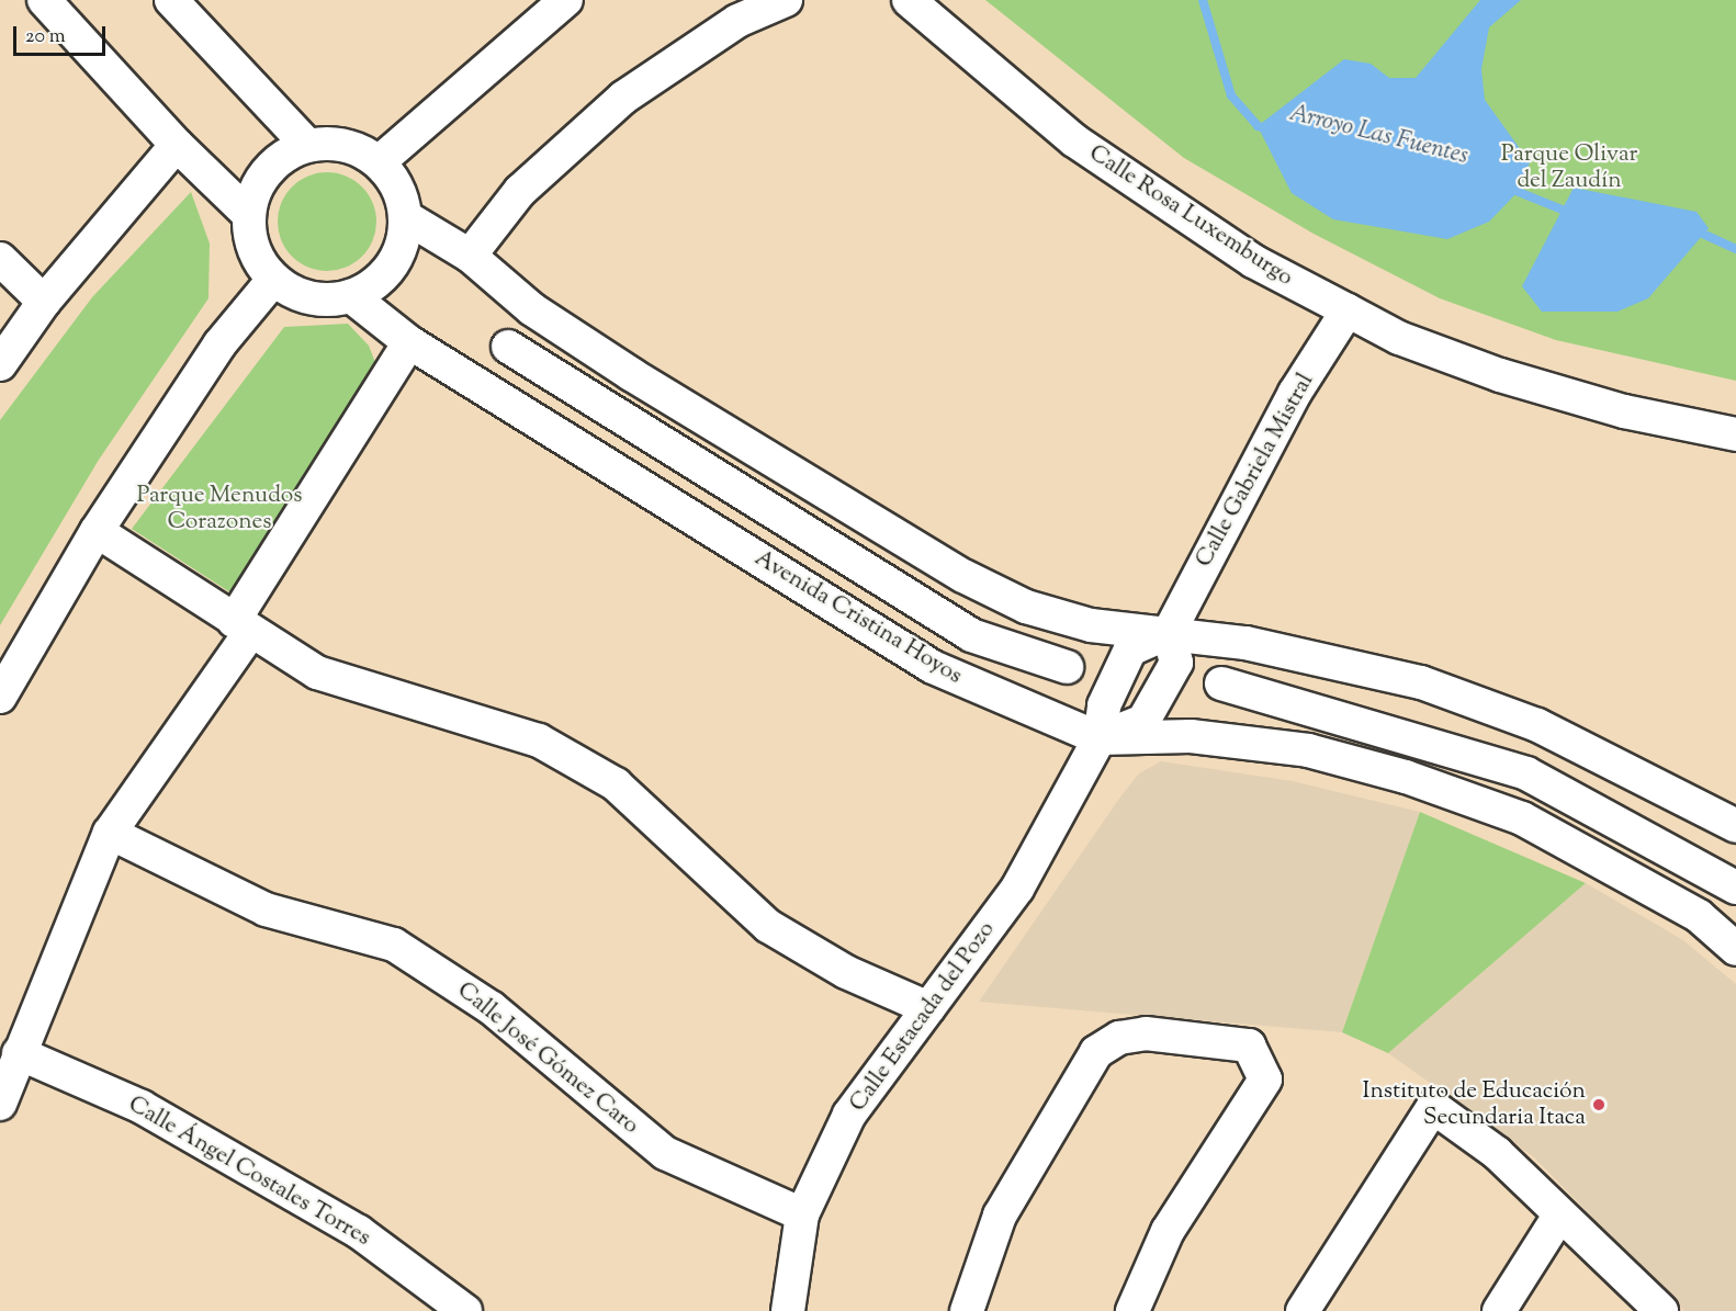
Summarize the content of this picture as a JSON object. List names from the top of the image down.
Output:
{
  "streets": {
    "street": [
      "Calle Rosa Luxemburgo",
      "Calle Gabriela Mistral",
      "Avenida Cristina Hoyos",
      "Calle Estacada del Pozo",
      "Calle José Gómez Caro",
      "Calle Ángel Costales Torres"
    ]
  },
  "crossings": [
    ["Calle Rosa Luxemburgo", "Calle Gabriela Mistral"],
    ["Avenida Cristina Hoyos", "Calle Estacada del Pozo"],
    ["Calle Estacada del Pozo", "Calle José Gómez Caro"]
  ],
  "water": ["Arroyo Las Fuentes"],
  "parks": ["Parque Olivar del Zaudín", "Parque Menudos Corazones"],
  "places": ["Instituto de Educación Secundaria Itaca"],
  "scale_bar": "20 m"
}
